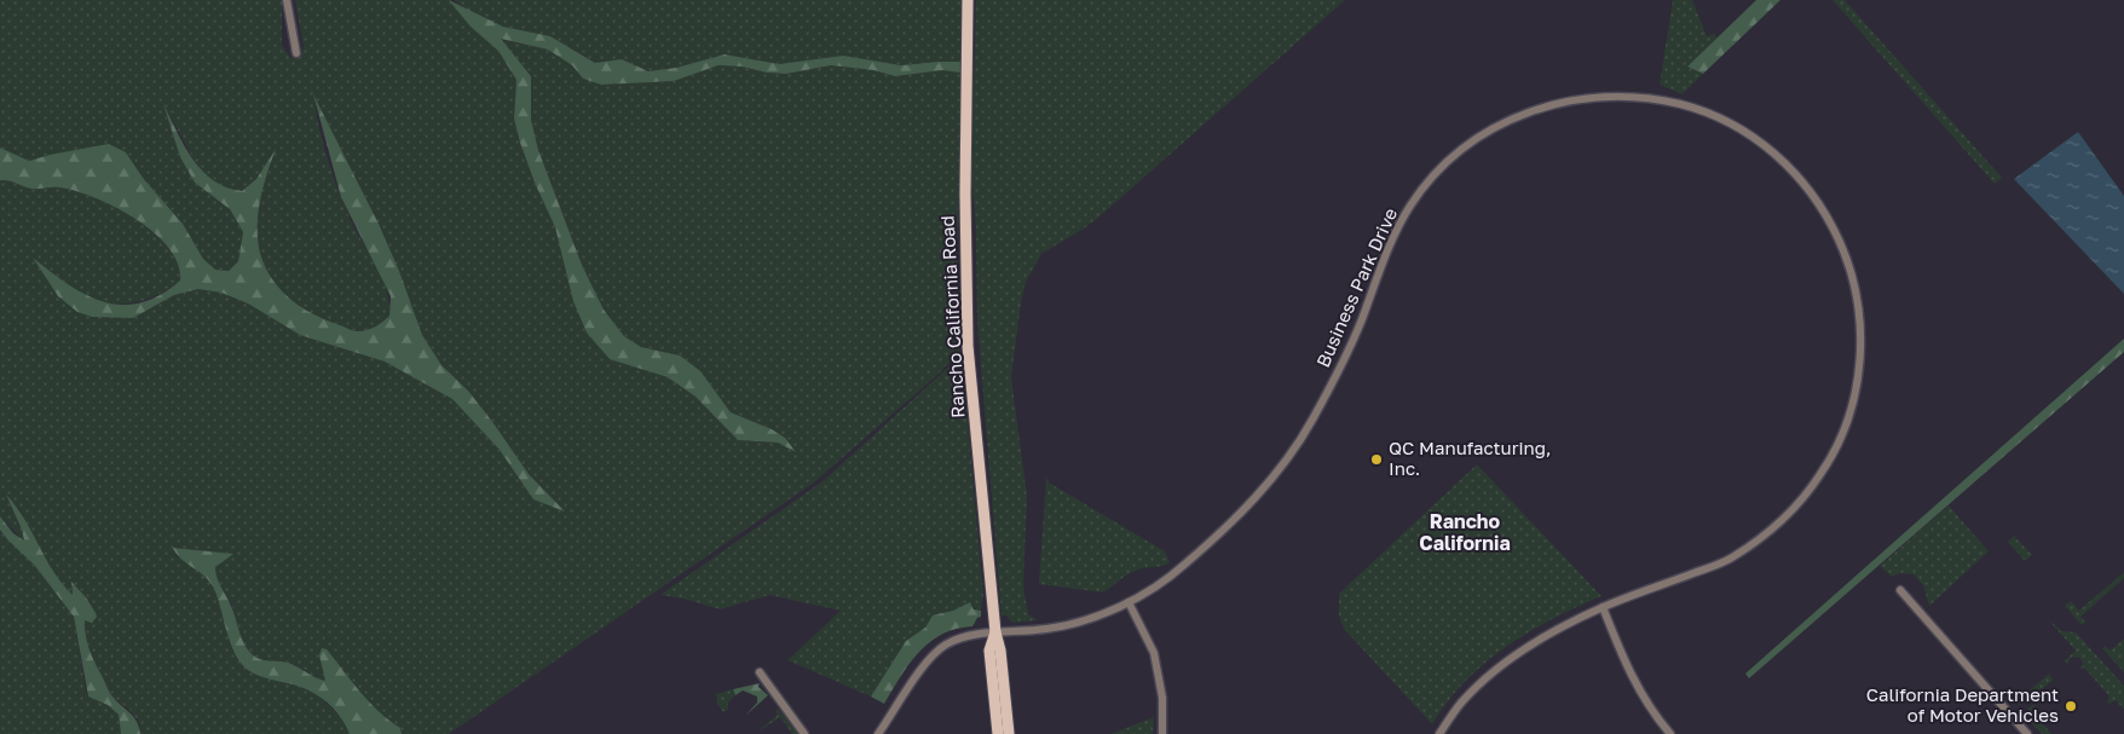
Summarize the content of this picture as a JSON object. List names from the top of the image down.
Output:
{
  "streets": {
    "main road": ["Rancho California Road"],
    "street": ["Business Park Drive"]
  },
  "crossings": [
    ["Business Park Drive", "Rancho California Road"]
  ],
  "districts": ["Rancho California"],
  "places": ["QC Manufacturing, Inc.", "California Department of Motor Vehicles"]
}
